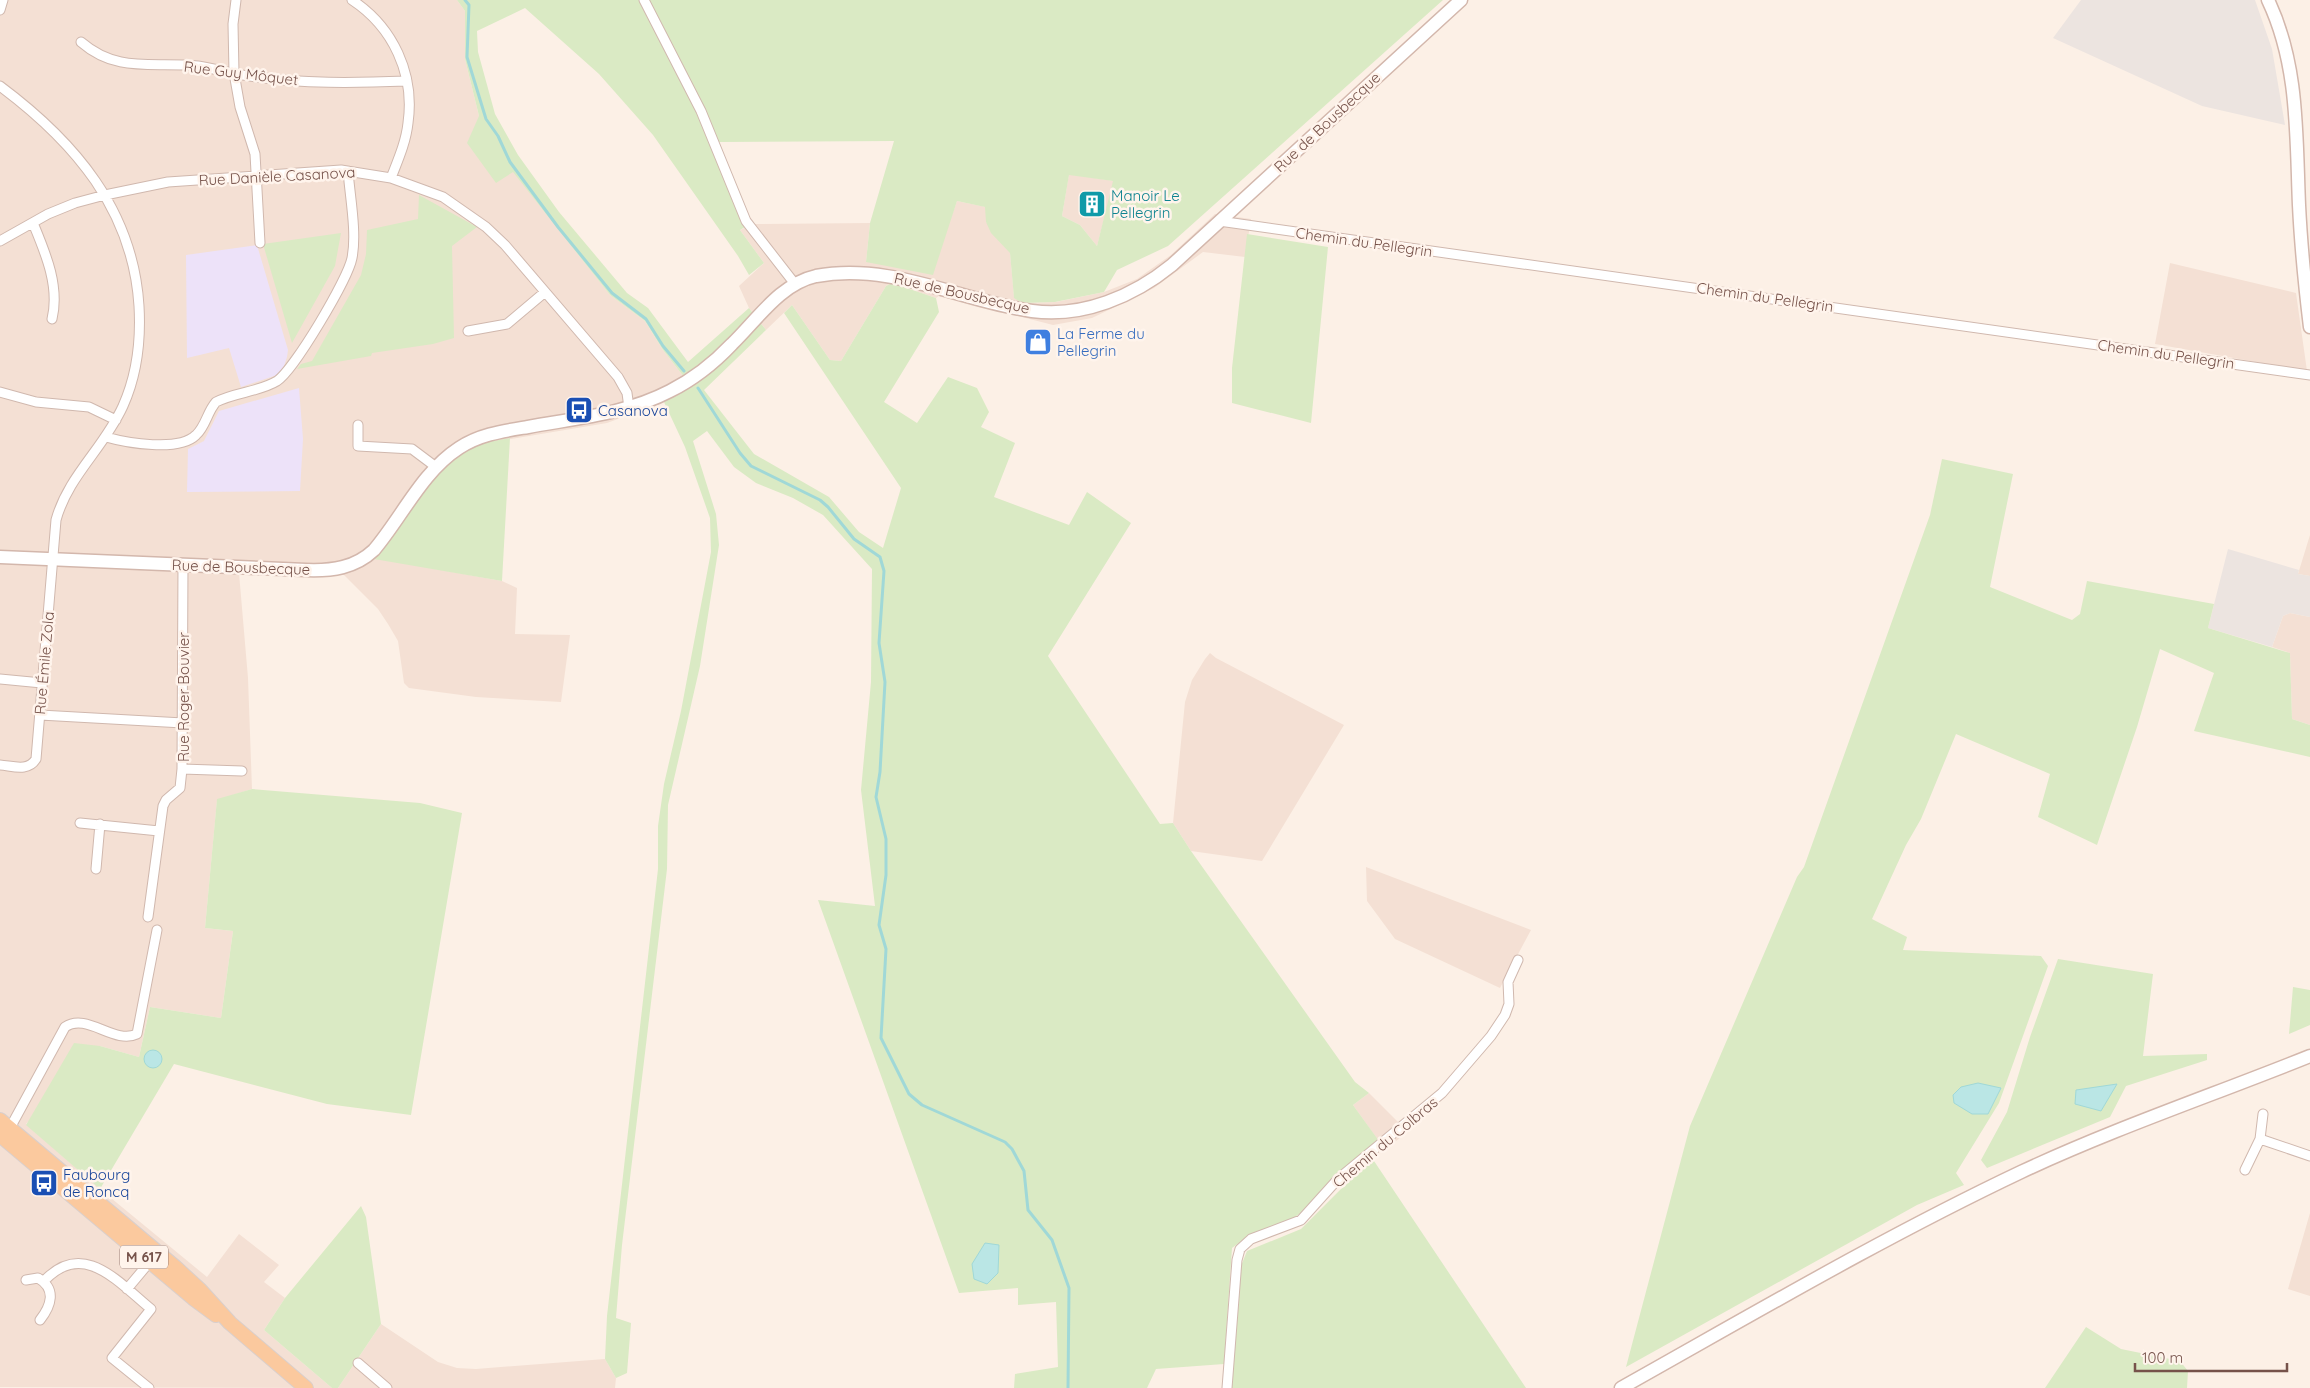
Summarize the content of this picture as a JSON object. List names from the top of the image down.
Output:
{
  "streets": {
    "main road": ["M 617"],
    "street": [
      "Rue Guy Môquet",
      "Rue de Bousbecque",
      "Rue Danièle Casanova",
      "Chemin du Pellegrin",
      "Rue Émile Zola",
      "Rue Roger Bouvier",
      "Chemin du Colbras"
    ]
  },
  "crossings": [
    ["Rue de Bousbecque", "Rue Danièle Casanova"],
    ["Rue de Bousbecque", "Chemin du Pellegrin"],
    ["Rue de Bousbecque", "Rue Émile Zola"],
    ["Rue de Bousbecque", "Rue Roger Bouvier"],
    ["Rue Danièle Casanova", "Rue Émile Zola"]
  ],
  "places": {
    "building": ["Manoir Le Pellegrin"],
    "shop": ["La Ferme du Pellegrin"],
    "bus stop": ["Casanova", "Faubourg de Roncq"]
  },
  "scale_bar": "100 m"
}
